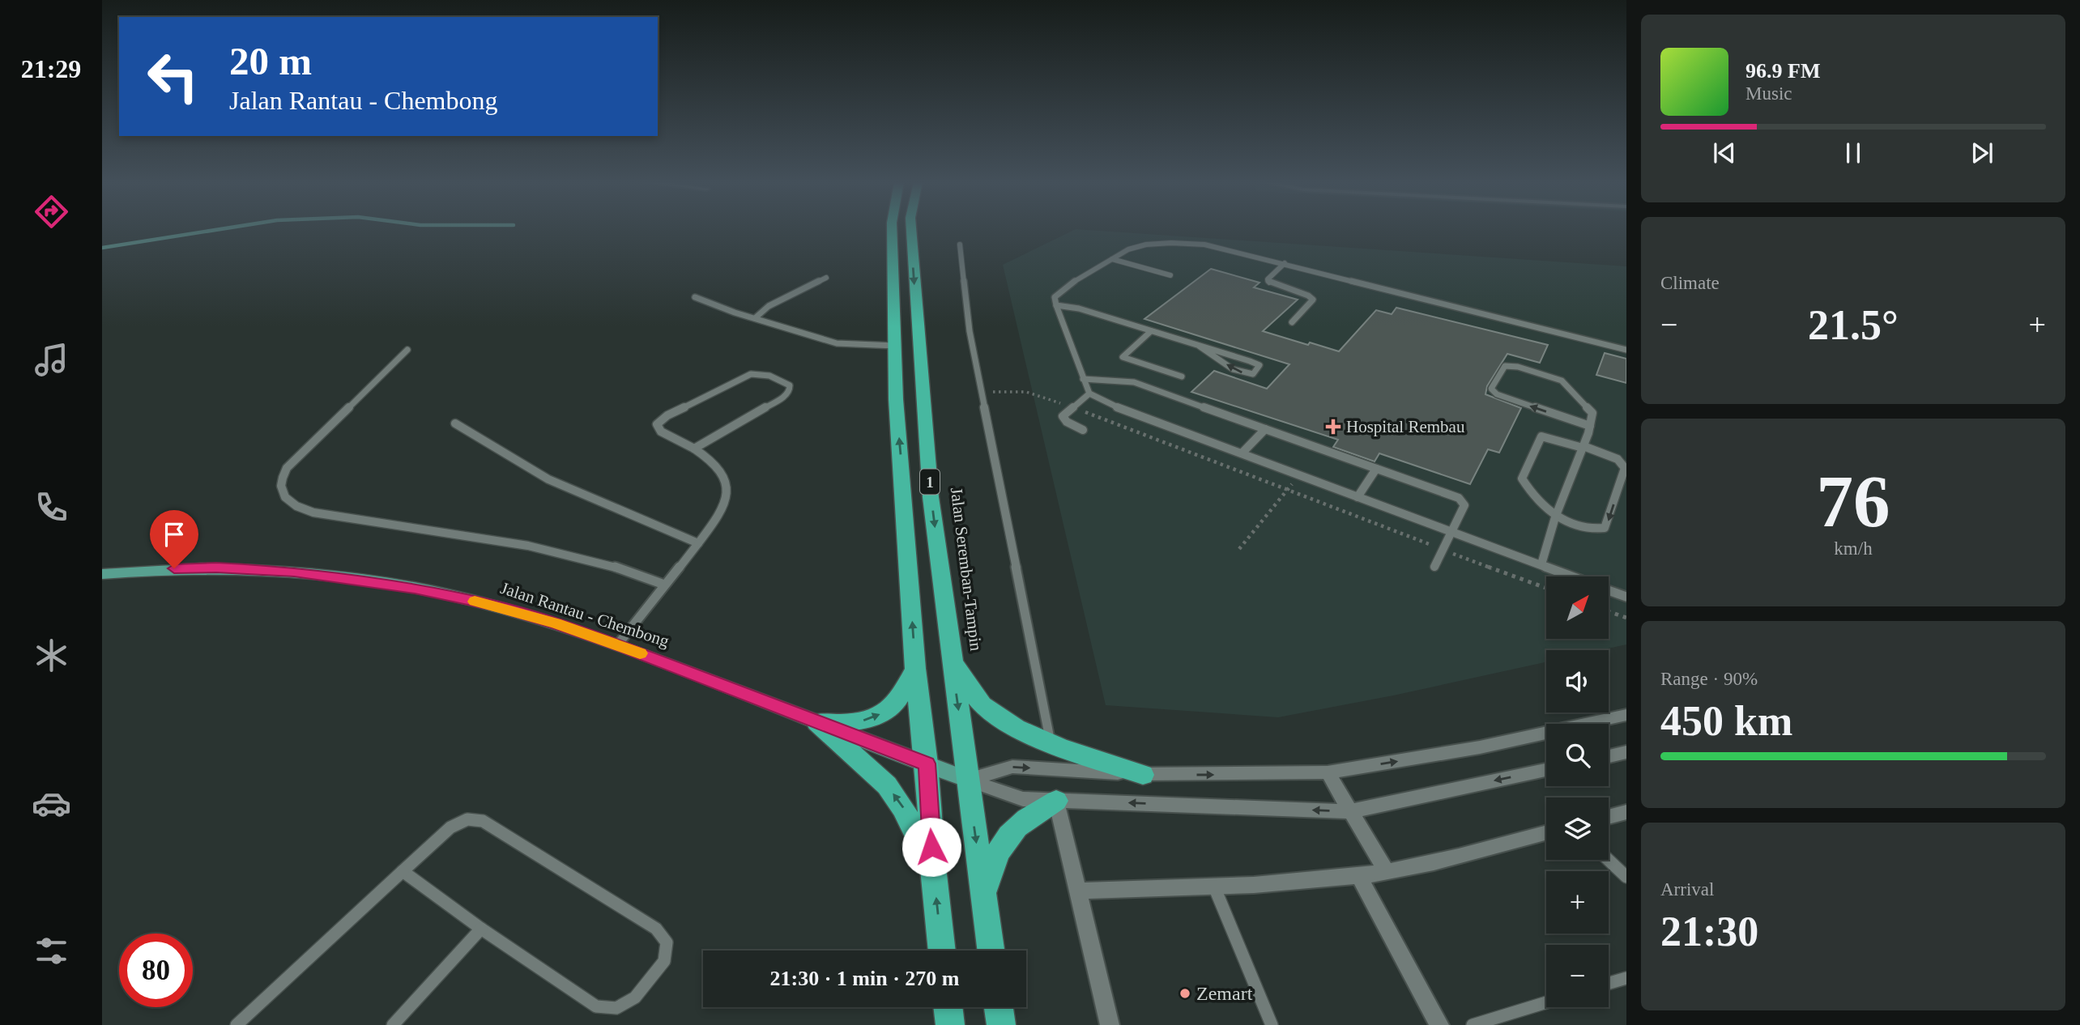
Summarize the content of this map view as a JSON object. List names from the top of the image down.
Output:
{
  "streets": {
    "highway": ["1", "Jalan Seremban-Tampin"],
    "main road": ["Jalan Rantau - Chembong"]
  },
  "crossings": [
    ["1", "Jalan Rantau - Chembong"],
    ["Jalan Seremban-Tampin", "Jalan Rantau - Chembong"]
  ],
  "places": {
    "health": ["Hospital Rembau"],
    "other": ["Zemart"]
  },
  "north": "top right",
  "page": {
    "tabs": "21:29",
    "turn": ["20 m", "Jalan Rantau - Chembong"],
    "song": ["96.9 FM", "Music"],
    "tile": [
      "Climate",
      ["76", "km/h"],
      ["Range · 90%", "450 km"],
      ["Arrival", "21:30"]
    ],
    "heat": ["−", "21.5°", "+"],
    "map_buttons": ["+", "−"],
    "limit": "80",
    "trip": "21:30 · 1 min · 270 m"
  }
}
